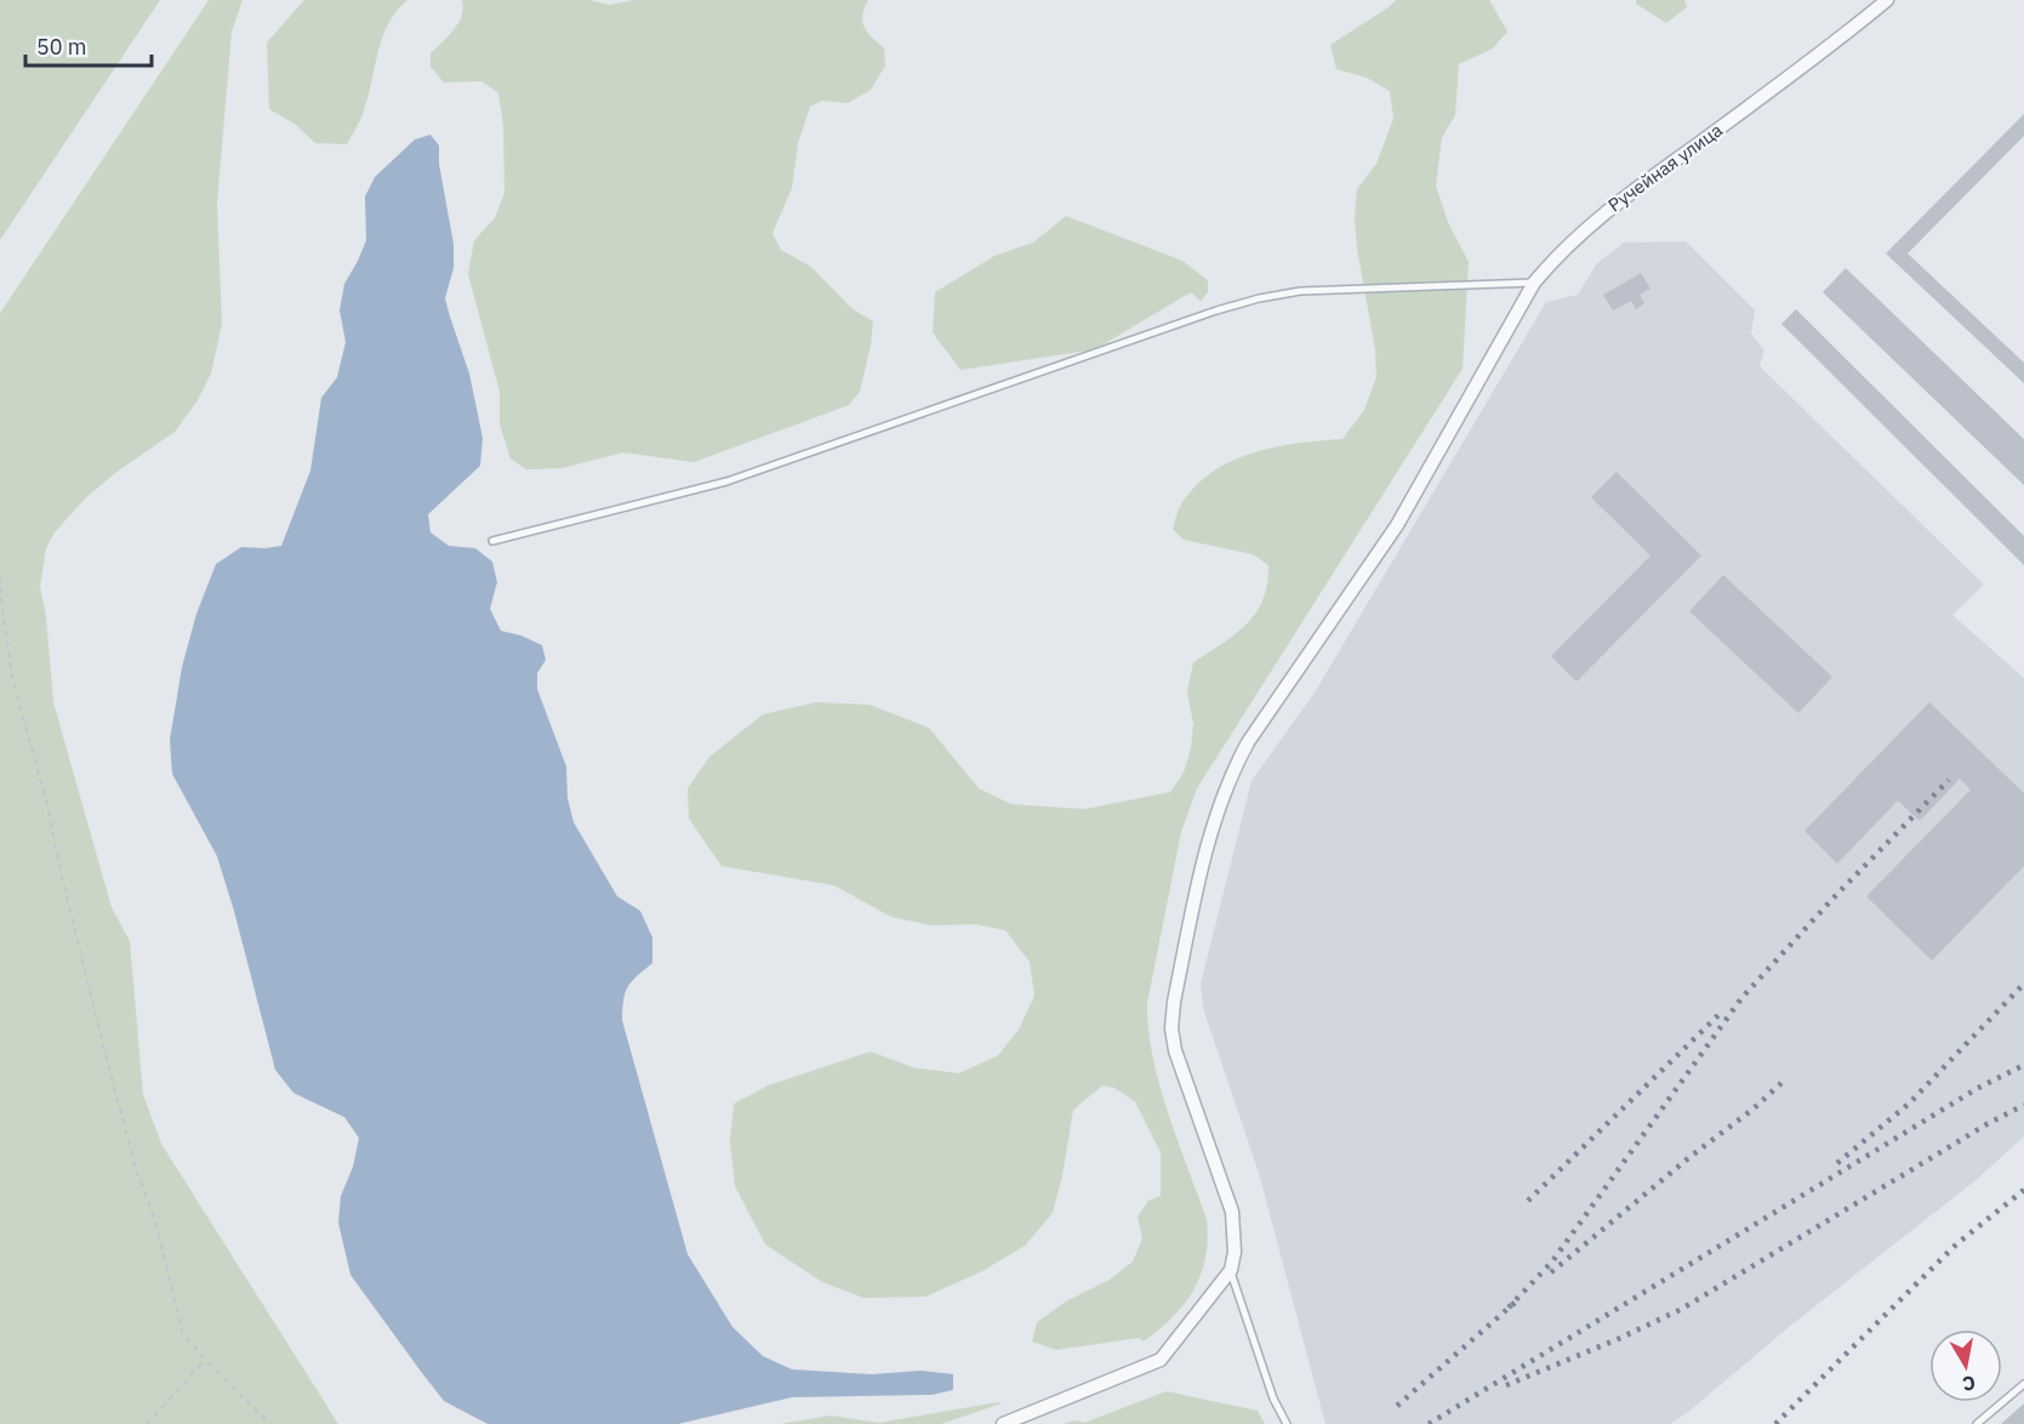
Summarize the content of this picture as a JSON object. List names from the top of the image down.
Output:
{
  "streets": {
    "street": ["Ручейная улица"]
  },
  "scale_bar": "50 m",
  "north": "bottom"
}
